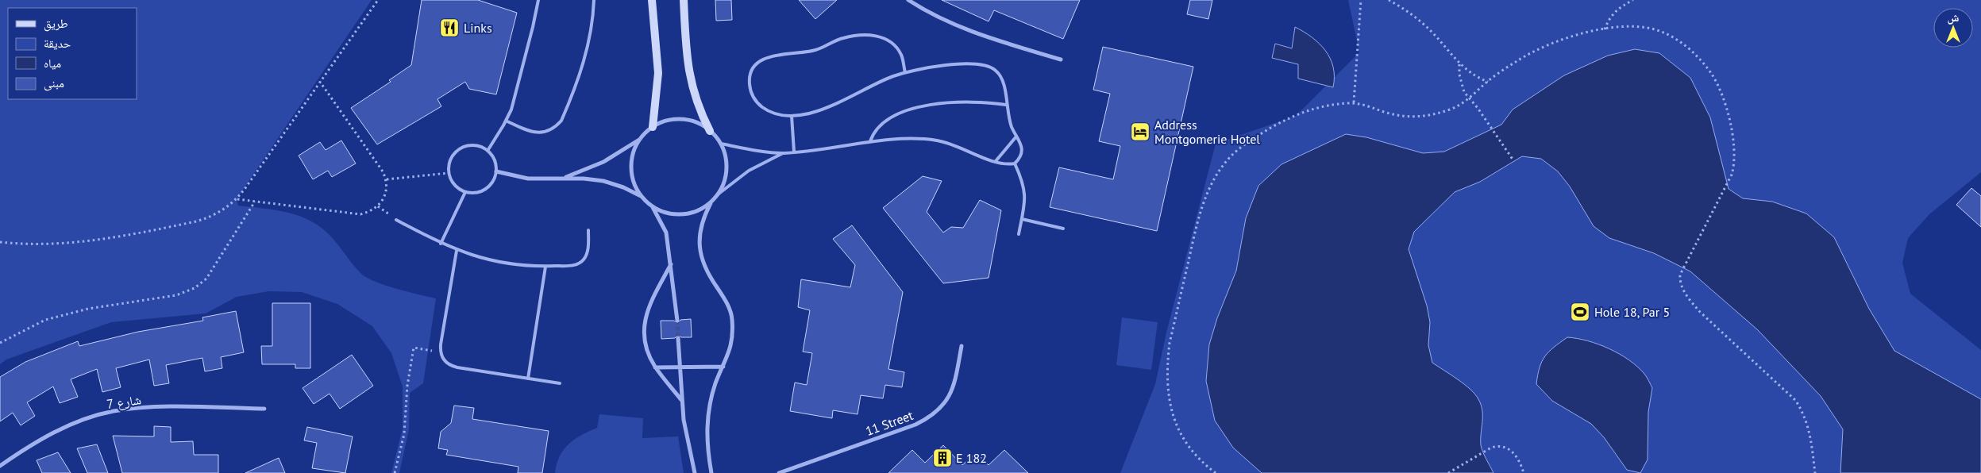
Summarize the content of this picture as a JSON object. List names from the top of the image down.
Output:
{
  "streets": {
    "street": ["شارع 7", "11 Street"]
  },
  "places": {
    "restaurant": ["Links"],
    "hotel": ["Address Montgomerie Hotel"],
    "sports": ["Hole 18, Par 5"],
    "building": ["E 182"]
  },
  "legend": [
    "طريق",
    "حديقة",
    "مياه",
    "مبنى"
  ],
  "north": "top"
}
